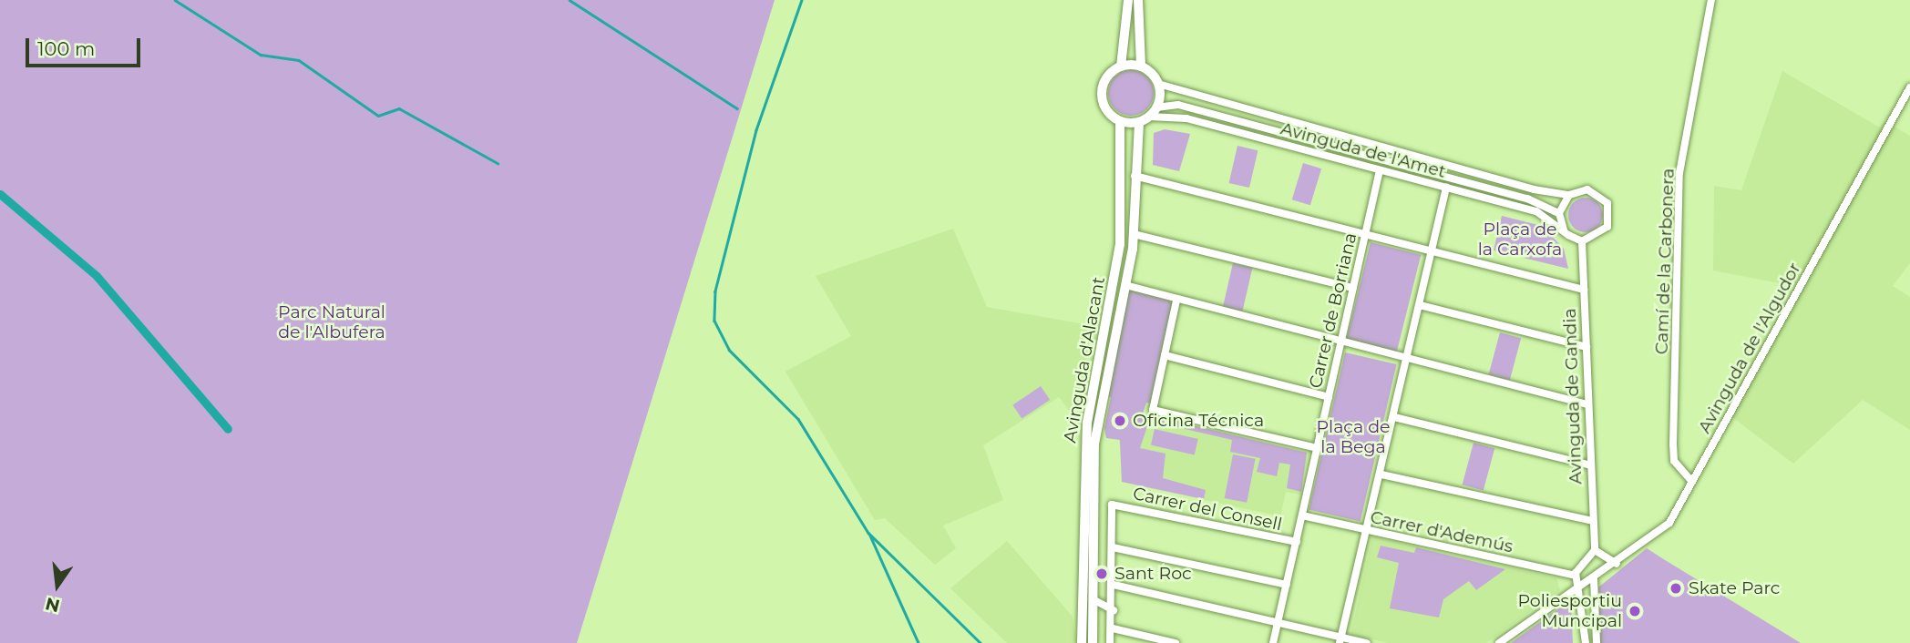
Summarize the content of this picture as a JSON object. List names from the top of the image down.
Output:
{
  "streets": {
    "main road": ["Avinguda d'Alacant"],
    "street": [
      "Avinguda de l'Amet",
      "Camí de la Carbonera",
      "Carrer de Borriana",
      "Avinguda de l'Algudor",
      "Avinguda de Gandia",
      "Carrer del Consell",
      "Carrer d'Ademús"
    ]
  },
  "crossings": [
    ["Avinguda de l'Amet", "Carrer de Borriana"],
    ["Avinguda de l'Amet", "Avinguda d'Alacant"],
    ["Avinguda de l'Amet", "Avinguda de Gandia"],
    ["Camí de la Carbonera", "Avinguda de l'Algudor"],
    ["Carrer de Borriana", "Carrer del Consell"],
    ["Carrer de Borriana", "Carrer d'Ademús"]
  ],
  "parks": ["Plaça de la Carxofa", "Parc Natural de l'Albufera", "Plaça de la Bega"],
  "places": [
    "Oficina Técnica",
    "Sant Roc",
    "Skate Parc",
    "Poliesportiu Muncipal"
  ],
  "scale_bar": "100 m",
  "north": "bottom"
}
